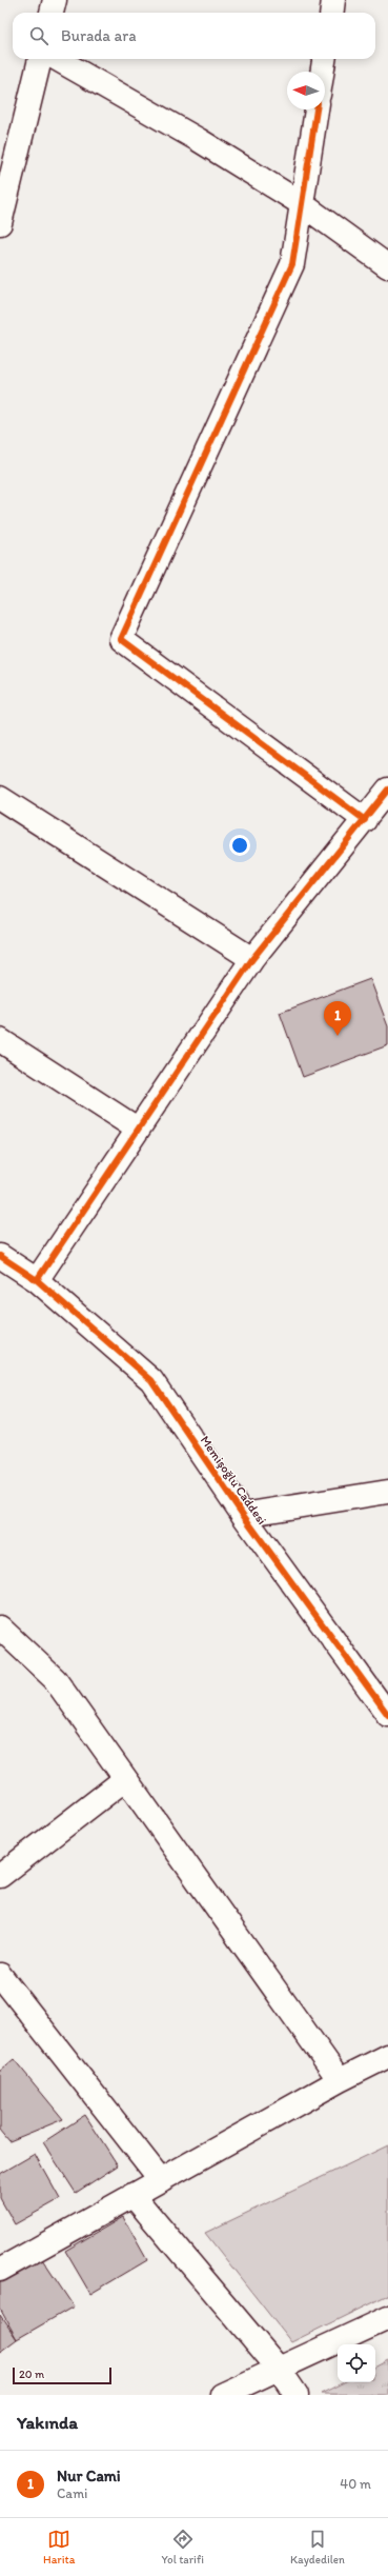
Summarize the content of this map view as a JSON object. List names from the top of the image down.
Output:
{
  "streets": {
    "street": ["Memişoğlu Caddesi"]
  },
  "scale_bar": "20 m",
  "north": "left",
  "page": {
    "search": "Burada ara",
    "pins": "1",
    "scale": "20 m",
    "heading": "Yakında",
    "list": [
      {
        "mark": "1",
        "name": "Nur Cami",
        "note": "Cami",
        "value": "40 m"
      }
    ],
    "nav": ["Harita", "Yol tarifi", "Kaydedilen"]
  }
}
